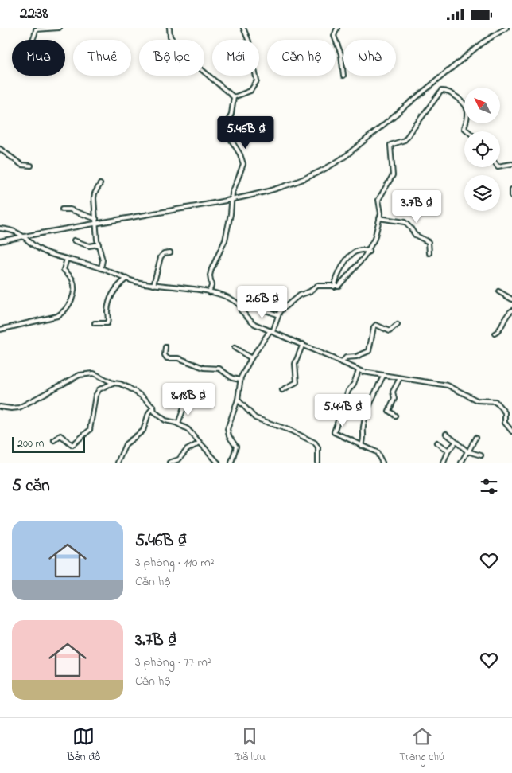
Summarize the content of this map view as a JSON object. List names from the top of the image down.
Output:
{
  "scale_bar": "200 m",
  "north": "top left",
  "page": {
    "status": "22:38",
    "chip": [
      "Mua",
      "Thuê",
      "Bộ lọc",
      "Mới",
      "Căn hộ",
      "Nhà"
    ],
    "price": [
      "5.46B ₫",
      "3.7B ₫",
      "2.6B ₫",
      "8.18B ₫",
      "5.44B ₫"
    ],
    "scale": "200 m",
    "heading": "5 căn",
    "list": [
      {
        "name": "5.46B ₫",
        "note": "3 phòng · 110 m² · Căn hộ"
      },
      {
        "name": "3.7B ₫",
        "note": "3 phòng · 77 m² · Căn hộ"
      }
    ],
    "tabs": ["Bản đồ", "Đã lưu", "Trang chủ"]
  }
}
